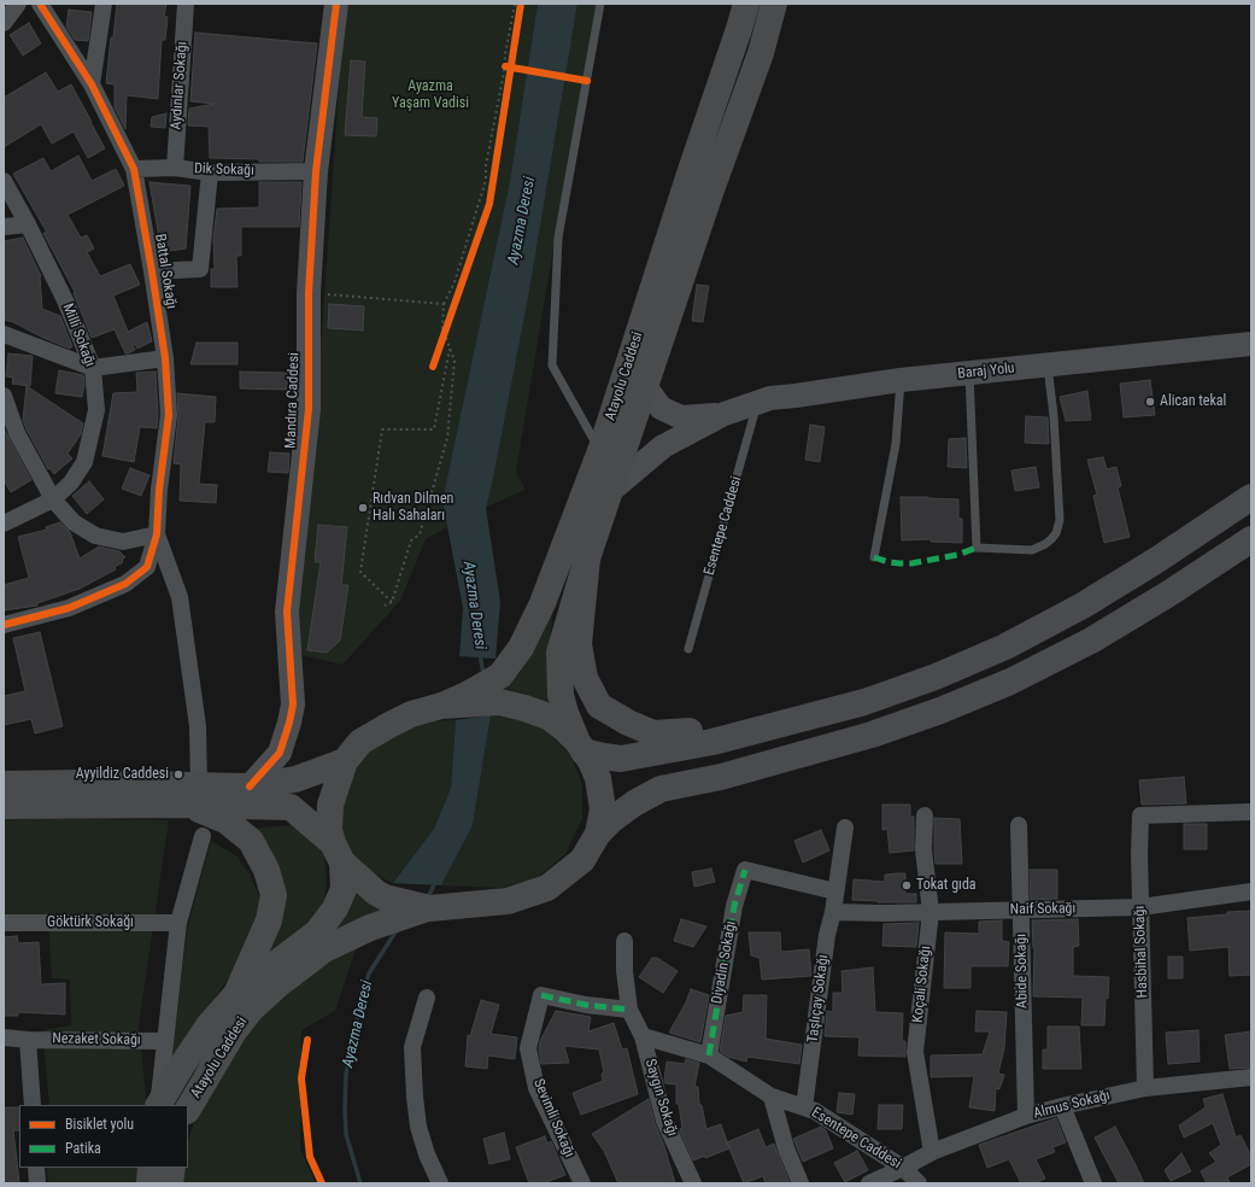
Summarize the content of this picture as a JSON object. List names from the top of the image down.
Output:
{
  "streets": {
    "main road": ["Atayolu Caddesi"],
    "street": [
      "Aydınlar Sokağı",
      "Dik Sokağı",
      "Battal Sokağı",
      "Milli Sokağı",
      "Baraj Yolu",
      "Mandıra Caddesi",
      "Esentepe Caddesi",
      "Naif Sokağı",
      "Göktürk Sokağı",
      "Hasbihal Sokağı",
      "Diyadin Sokağı",
      "Abide Sokağı",
      "Koçali Sokağı",
      "Taşlıçay Sokağı",
      "Nezaket Sokağı",
      "Saygın Sokağı",
      "Almus Sokağı",
      "Sevimli Sokağı"
    ]
  },
  "crossings": [
    ["Aydınlar Sokağı", "Dik Sokağı"],
    ["Dik Sokağı", "Battal Sokağı"],
    ["Dik Sokağı", "Mandıra Caddesi"],
    ["Baraj Yolu", "Atayolu Caddesi"],
    ["Baraj Yolu", "Esentepe Caddesi"],
    ["Atayolu Caddesi", "Göktürk Sokağı"],
    ["Atayolu Caddesi", "Nezaket Sokağı"],
    ["Esentepe Caddesi", "Diyadin Sokağı"],
    ["Esentepe Caddesi", "Taşlıçay Sokağı"],
    ["Esentepe Caddesi", "Saygın Sokağı"],
    ["Esentepe Caddesi", "Almus Sokağı"],
    ["Naif Sokağı", "Hasbihal Sokağı"],
    ["Naif Sokağı", "Abide Sokağı"],
    ["Naif Sokağı", "Koçali Sokağı"],
    ["Naif Sokağı", "Taşlıçay Sokağı"],
    ["Hasbihal Sokağı", "Almus Sokağı"],
    ["Diyadin Sokağı", "Taşlıçay Sokağı"],
    ["Abide Sokağı", "Almus Sokağı"],
    ["Koçali Sokağı", "Almus Sokağı"]
  ],
  "water": ["Ayazma Deresi"],
  "parks": ["Ayazma Yaşam Vadisi"],
  "places": [
    "Alican tekal",
    "Rıdvan Dilmen Halı Sahaları",
    "Ayyildiz Caddesi",
    "Tokat gıda"
  ],
  "legend": ["Bisiklet yolu", "Patika"]
}
